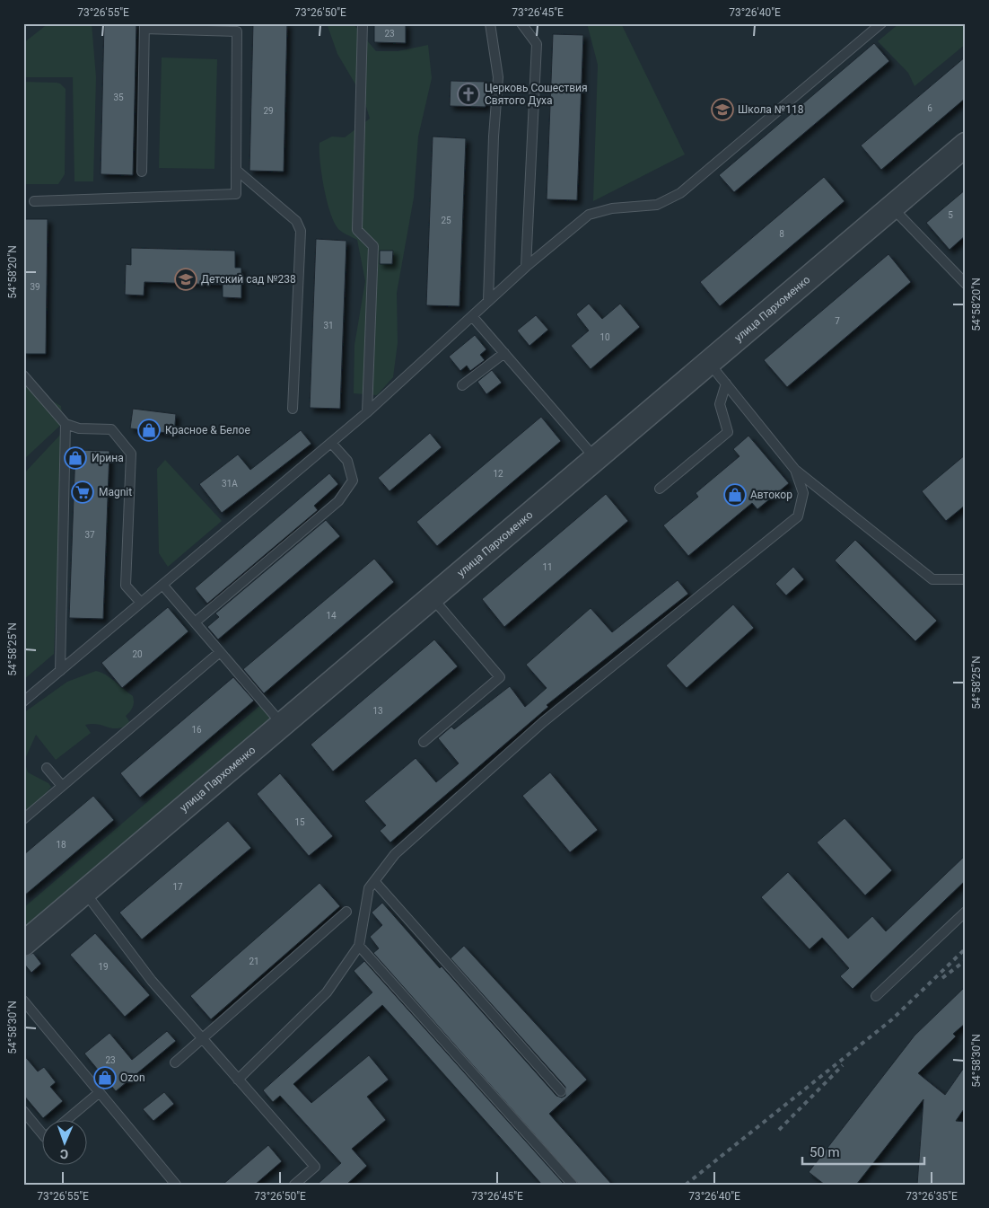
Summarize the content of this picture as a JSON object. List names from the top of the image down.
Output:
{
  "streets": {
    "street": ["улица Пархоменко"]
  },
  "places": {
    "church": ["Церковь Сошествия Святого Духа"],
    "school or university": ["Школа №118", "Детский сад №238"],
    "shop": [
      "Красное & Белое",
      "Ирина",
      "Автокор",
      "Ozon"
    ],
    "supermarket": ["Magnit"]
  },
  "house_numbers": [
    "23",
    "35",
    "6",
    "29",
    "5",
    "25",
    "8",
    "39",
    "7",
    "31",
    "10",
    "12",
    "31А",
    "37",
    "11",
    "14",
    "20",
    "13",
    "16",
    "15",
    "18",
    "17",
    "21",
    "19",
    "23"
  ],
  "scale_bar": "50 m",
  "north": "bottom",
  "coordinates": [
    "73°26'55\"E",
    "73°26'50\"E",
    "73°26'45\"E",
    "73°26'40\"E",
    "54°58'20\"N",
    "54°58'25\"N",
    "54°58'30\"N",
    "73°26'35\"E"
  ]
}
